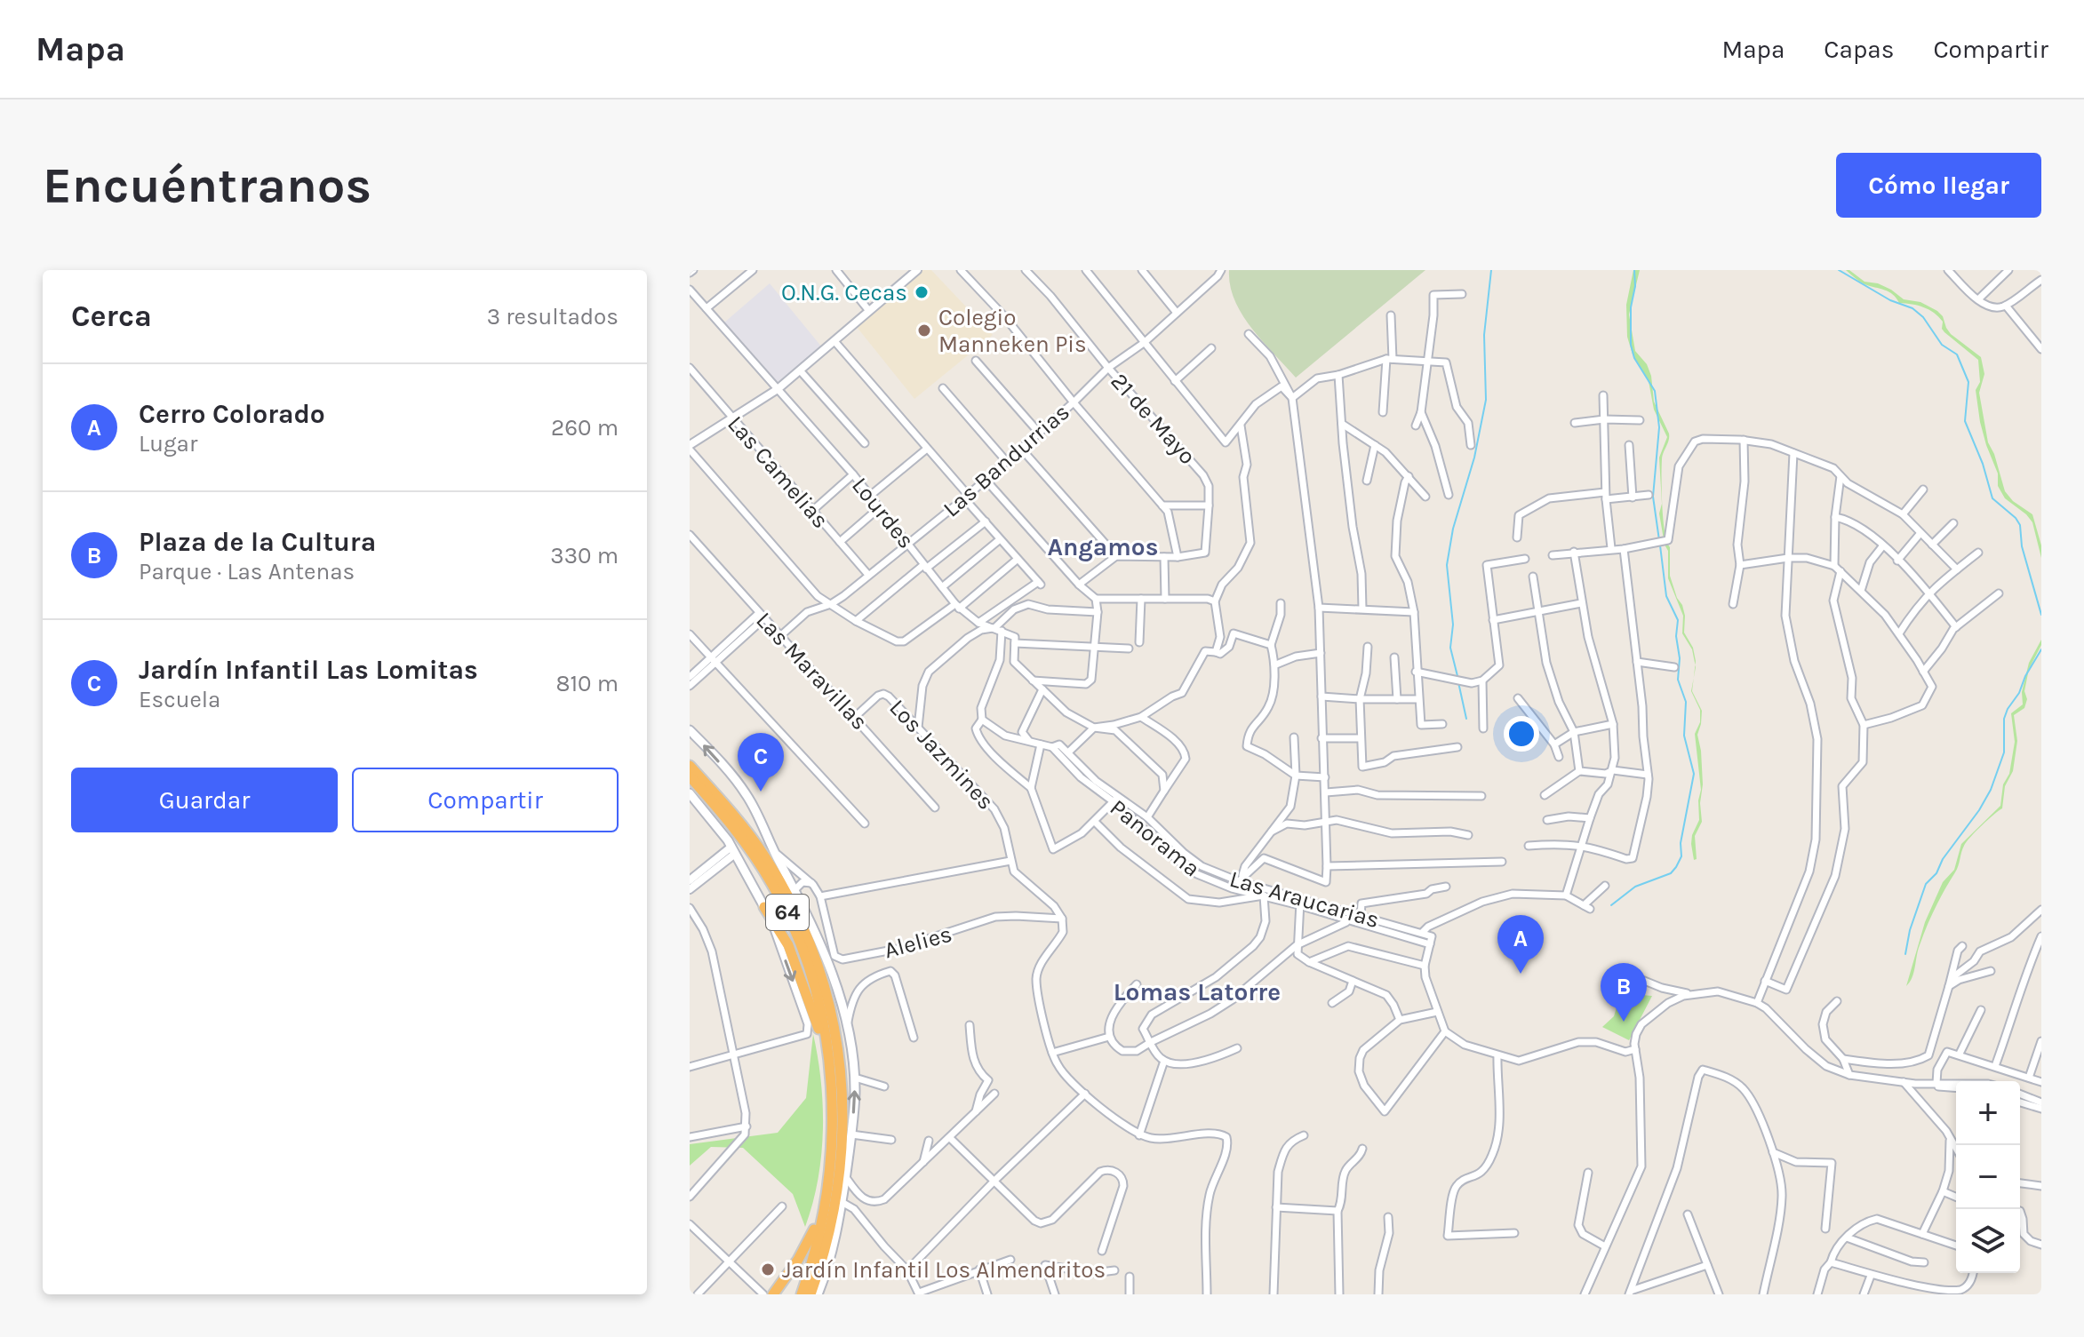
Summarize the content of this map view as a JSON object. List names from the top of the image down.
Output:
{
  "streets": {
    "highway": ["64"],
    "street": [
      "21 de Mayo",
      "Las Bandurrias",
      "Las Camelias",
      "Lourdes",
      "Las Maravillas",
      "Los Jazmines",
      "Panorama",
      "Las Araucarias",
      "Alelies"
    ]
  },
  "crossings": [
    ["21 de Mayo", "Las Bandurrias"],
    ["Las Bandurrias", "Las Camelias"],
    ["Las Bandurrias", "Lourdes"],
    ["Las Bandurrias", "Las Maravillas"],
    ["Las Maravillas", "Los Jazmines"],
    ["Los Jazmines", "Alelies"],
    ["Panorama", "Las Araucarias"]
  ],
  "districts": ["Angamos", "Lomas Latorre"],
  "places": ["O.N.G. Cecas", "Colegio Manneken Pis", "Jardín Infantil Los Almendritos"],
  "page": {
    "header": "Mapa",
    "nav": ["Mapa", "Capas", "Compartir"],
    "buttons": [
      "Cómo llegar",
      ["Guardar", "Compartir"]
    ],
    "title": "Encuéntranos",
    "heading": ["Cerca", "3 resultados"],
    "list": [
      {
        "mark": "A",
        "name": "Cerro Colorado",
        "note": "Lugar",
        "value": "260 m"
      },
      {
        "mark": "B",
        "name": "Plaza de la Cultura",
        "note": "Parque · Las Antenas",
        "value": "330 m"
      },
      {
        "mark": "C",
        "name": "Jardín Infantil Las Lomitas",
        "note": "Escuela",
        "value": "810 m"
      }
    ],
    "pins": ["C", "A", "B"],
    "map_buttons": ["+", "−"]
  }
}
